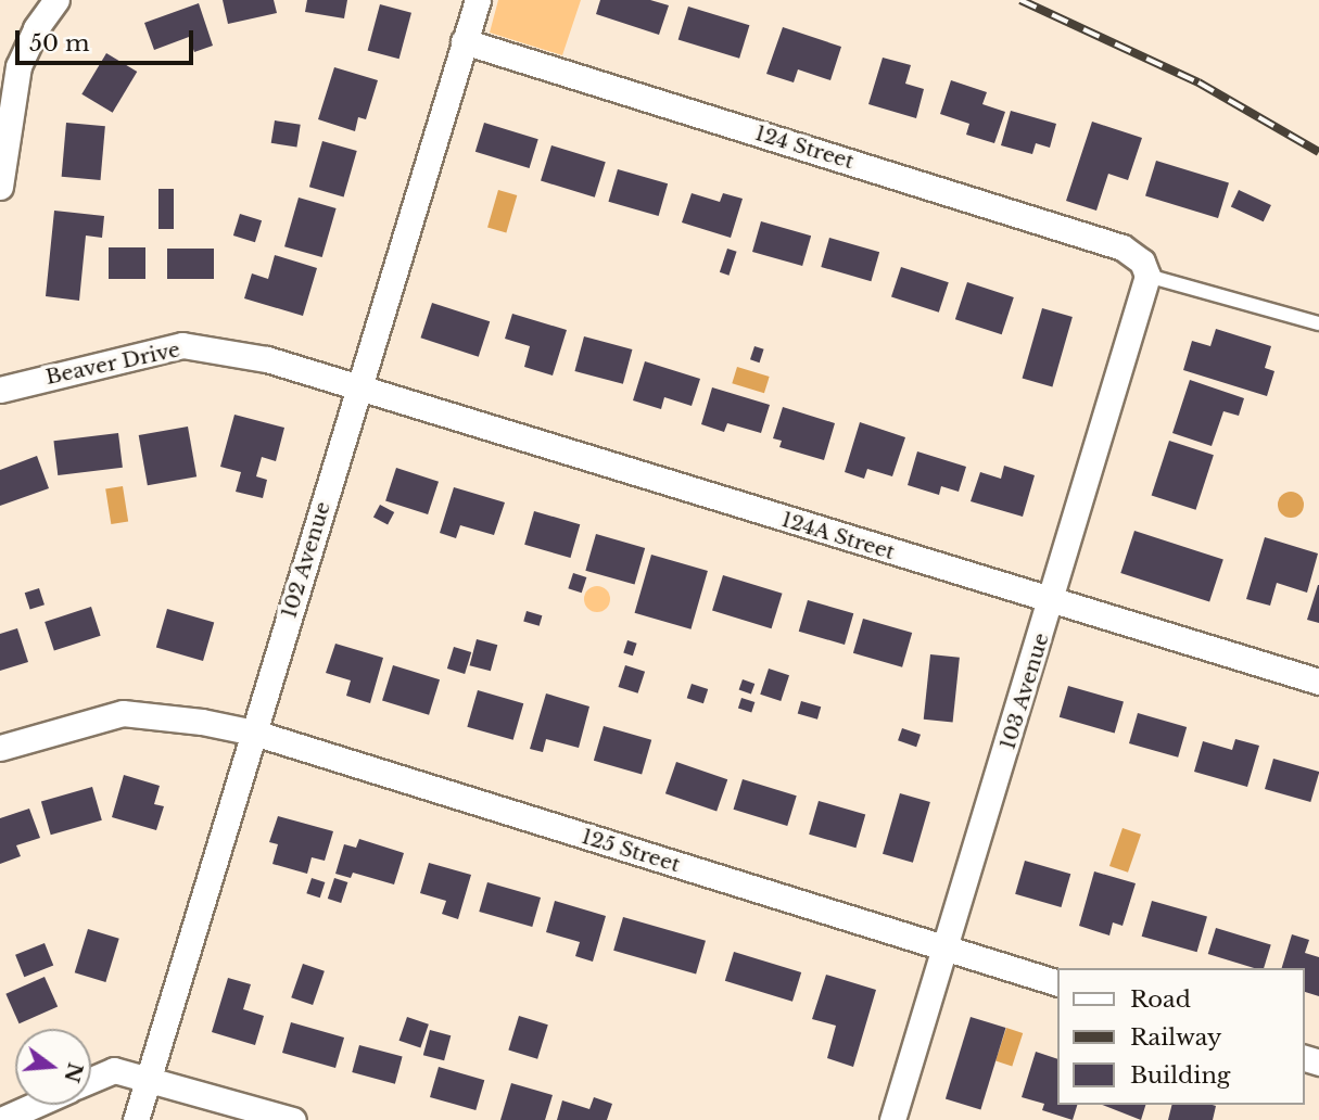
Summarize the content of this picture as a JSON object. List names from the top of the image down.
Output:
{
  "streets": {
    "street": [
      "124 Street",
      "Beaver Drive",
      "124A Street",
      "102 Avenue",
      "103 Avenue",
      "125 Street"
    ]
  },
  "crossings": [
    ["124 Street", "102 Avenue"],
    ["124 Street", "103 Avenue"],
    ["Beaver Drive", "124A Street"],
    ["Beaver Drive", "102 Avenue"],
    ["124A Street", "102 Avenue"],
    ["124A Street", "103 Avenue"],
    ["102 Avenue", "125 Street"],
    ["103 Avenue", "125 Street"]
  ],
  "legend": ["Road", "Railway", "Building"],
  "scale_bar": "50 m",
  "north": "right"
}
